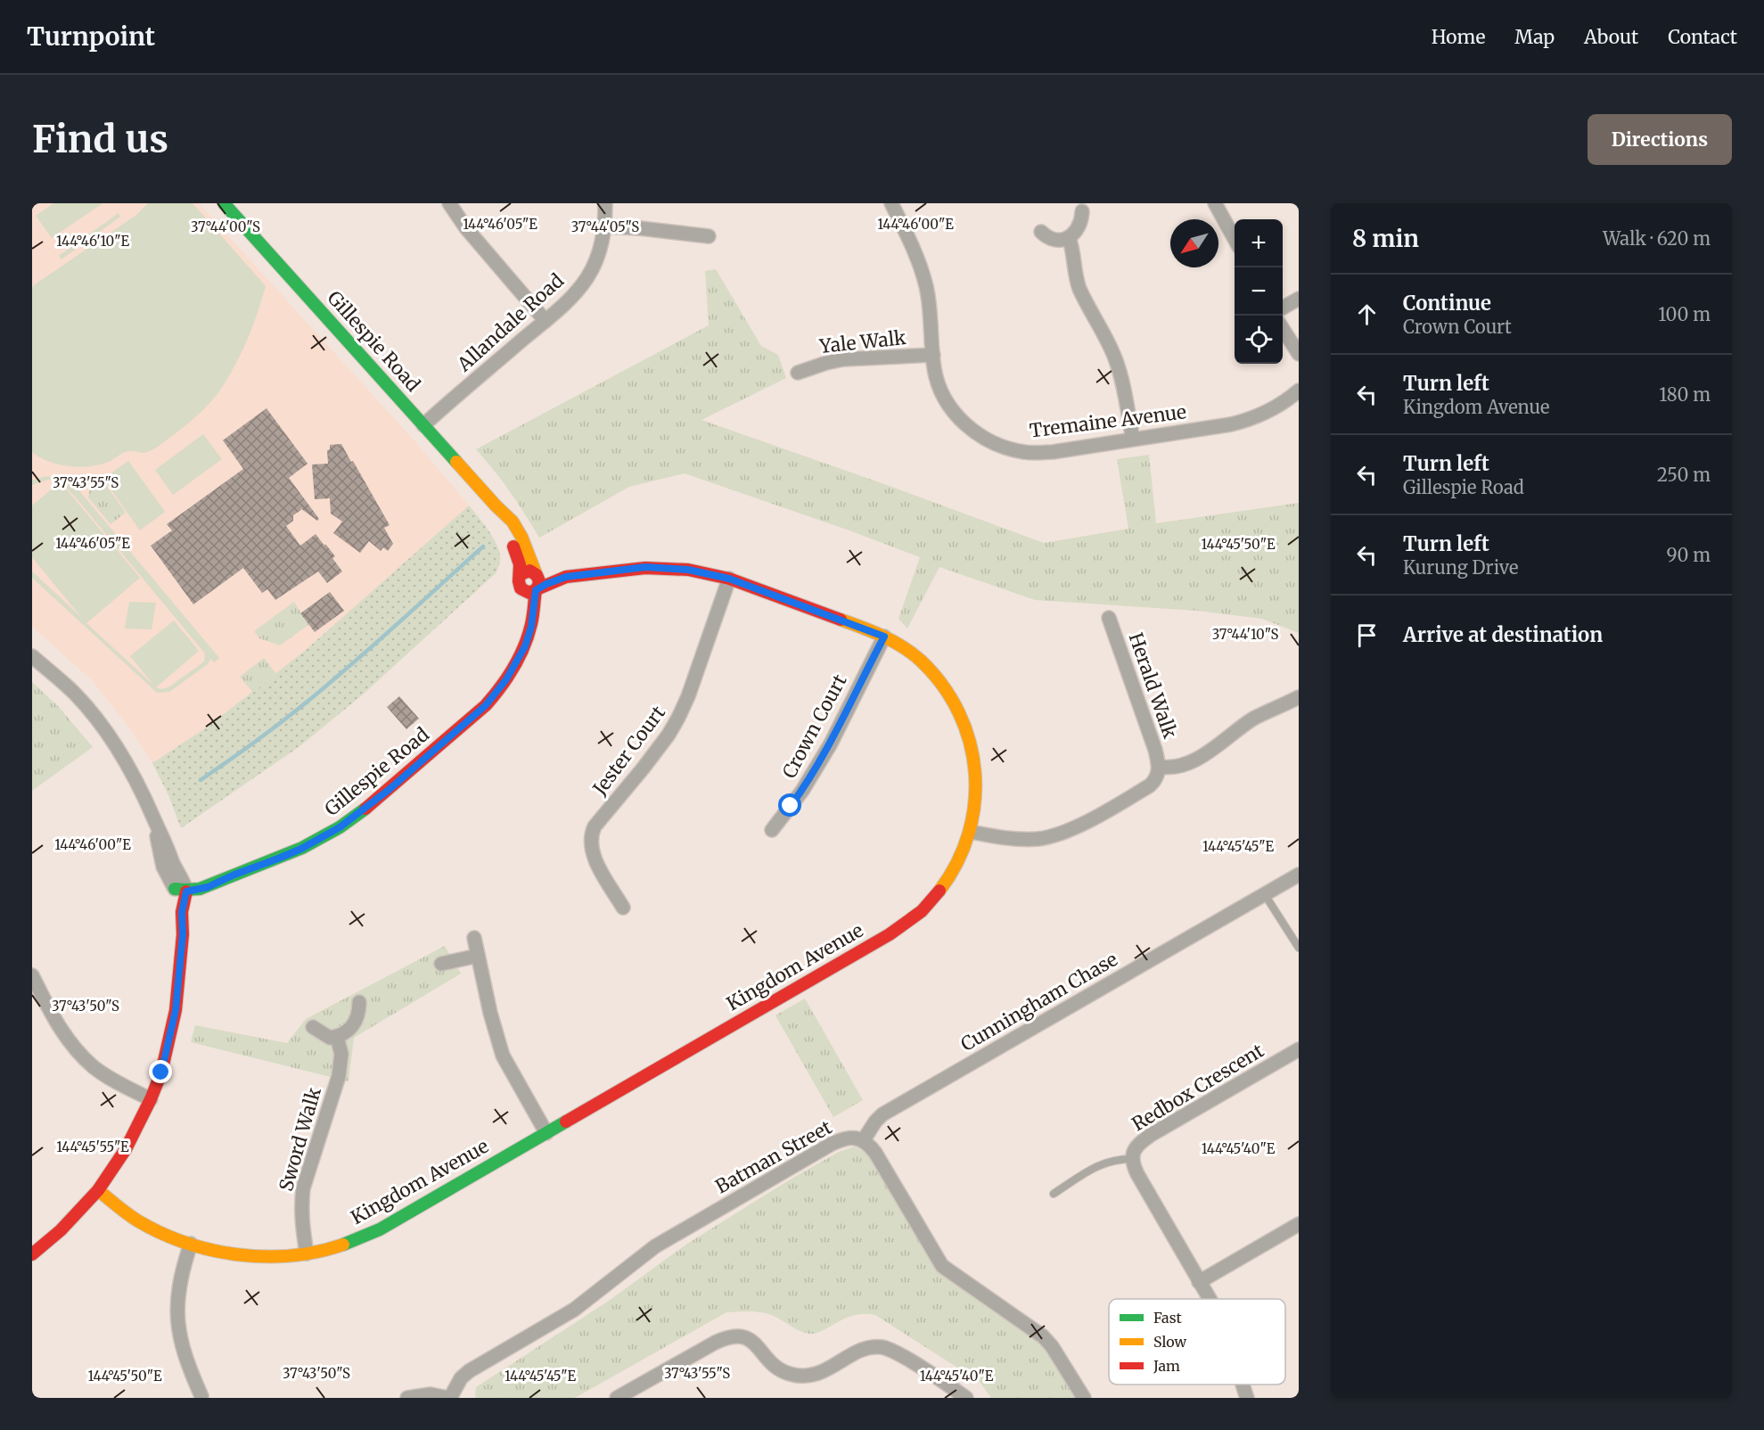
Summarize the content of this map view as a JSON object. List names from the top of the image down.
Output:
{
  "streets": {
    "street": [
      "Allandale Road",
      "Gillespie Road",
      "Yale Walk",
      "Tremaine Avenue",
      "Herald Walk",
      "Crown Court",
      "Jester Court",
      "Kingdom Avenue",
      "Cunningham Chase",
      "Redbox Crescent",
      "Sword Walk",
      "Batman Street"
    ]
  },
  "crossings": [
    ["Allandale Road", "Gillespie Road"],
    ["Gillespie Road", "Kingdom Avenue"],
    ["Yale Walk", "Tremaine Avenue"],
    ["Crown Court", "Kingdom Avenue"],
    ["Jester Court", "Kingdom Avenue"],
    ["Kingdom Avenue", "Sword Walk"],
    ["Cunningham Chase", "Batman Street"]
  ],
  "legend": ["Fast", "Slow", "Jam"],
  "north": "bottom left",
  "page": {
    "header": "Turnpoint",
    "nav": [
      "Home",
      "Map",
      "About",
      "Contact"
    ],
    "buttons": "Directions",
    "title": "Find us",
    "heading": ["8 min", "Walk · 620 m"],
    "map_buttons": ["+", "−"],
    "list": [
      ["Continue", "Crown Court", "100 m"],
      ["Turn left", "Kingdom Avenue", "180 m"],
      ["Turn left", "Gillespie Road", "250 m"],
      ["Turn left", "Kurung Drive", "90 m"],
      "Arrive at destination"
    ]
  },
  "coordinates": [
    "144°46'05\"E",
    "144°46'00\"E",
    "37°44'00\"S",
    "37°44'05\"S",
    "144°46'10\"E",
    "37°43'55\"S",
    "144°45'50\"E",
    "37°44'10\"S",
    "144°45'45\"E",
    "37°43'50\"S",
    "144°45'55\"E",
    "144°45'40\"E"
  ]
}
